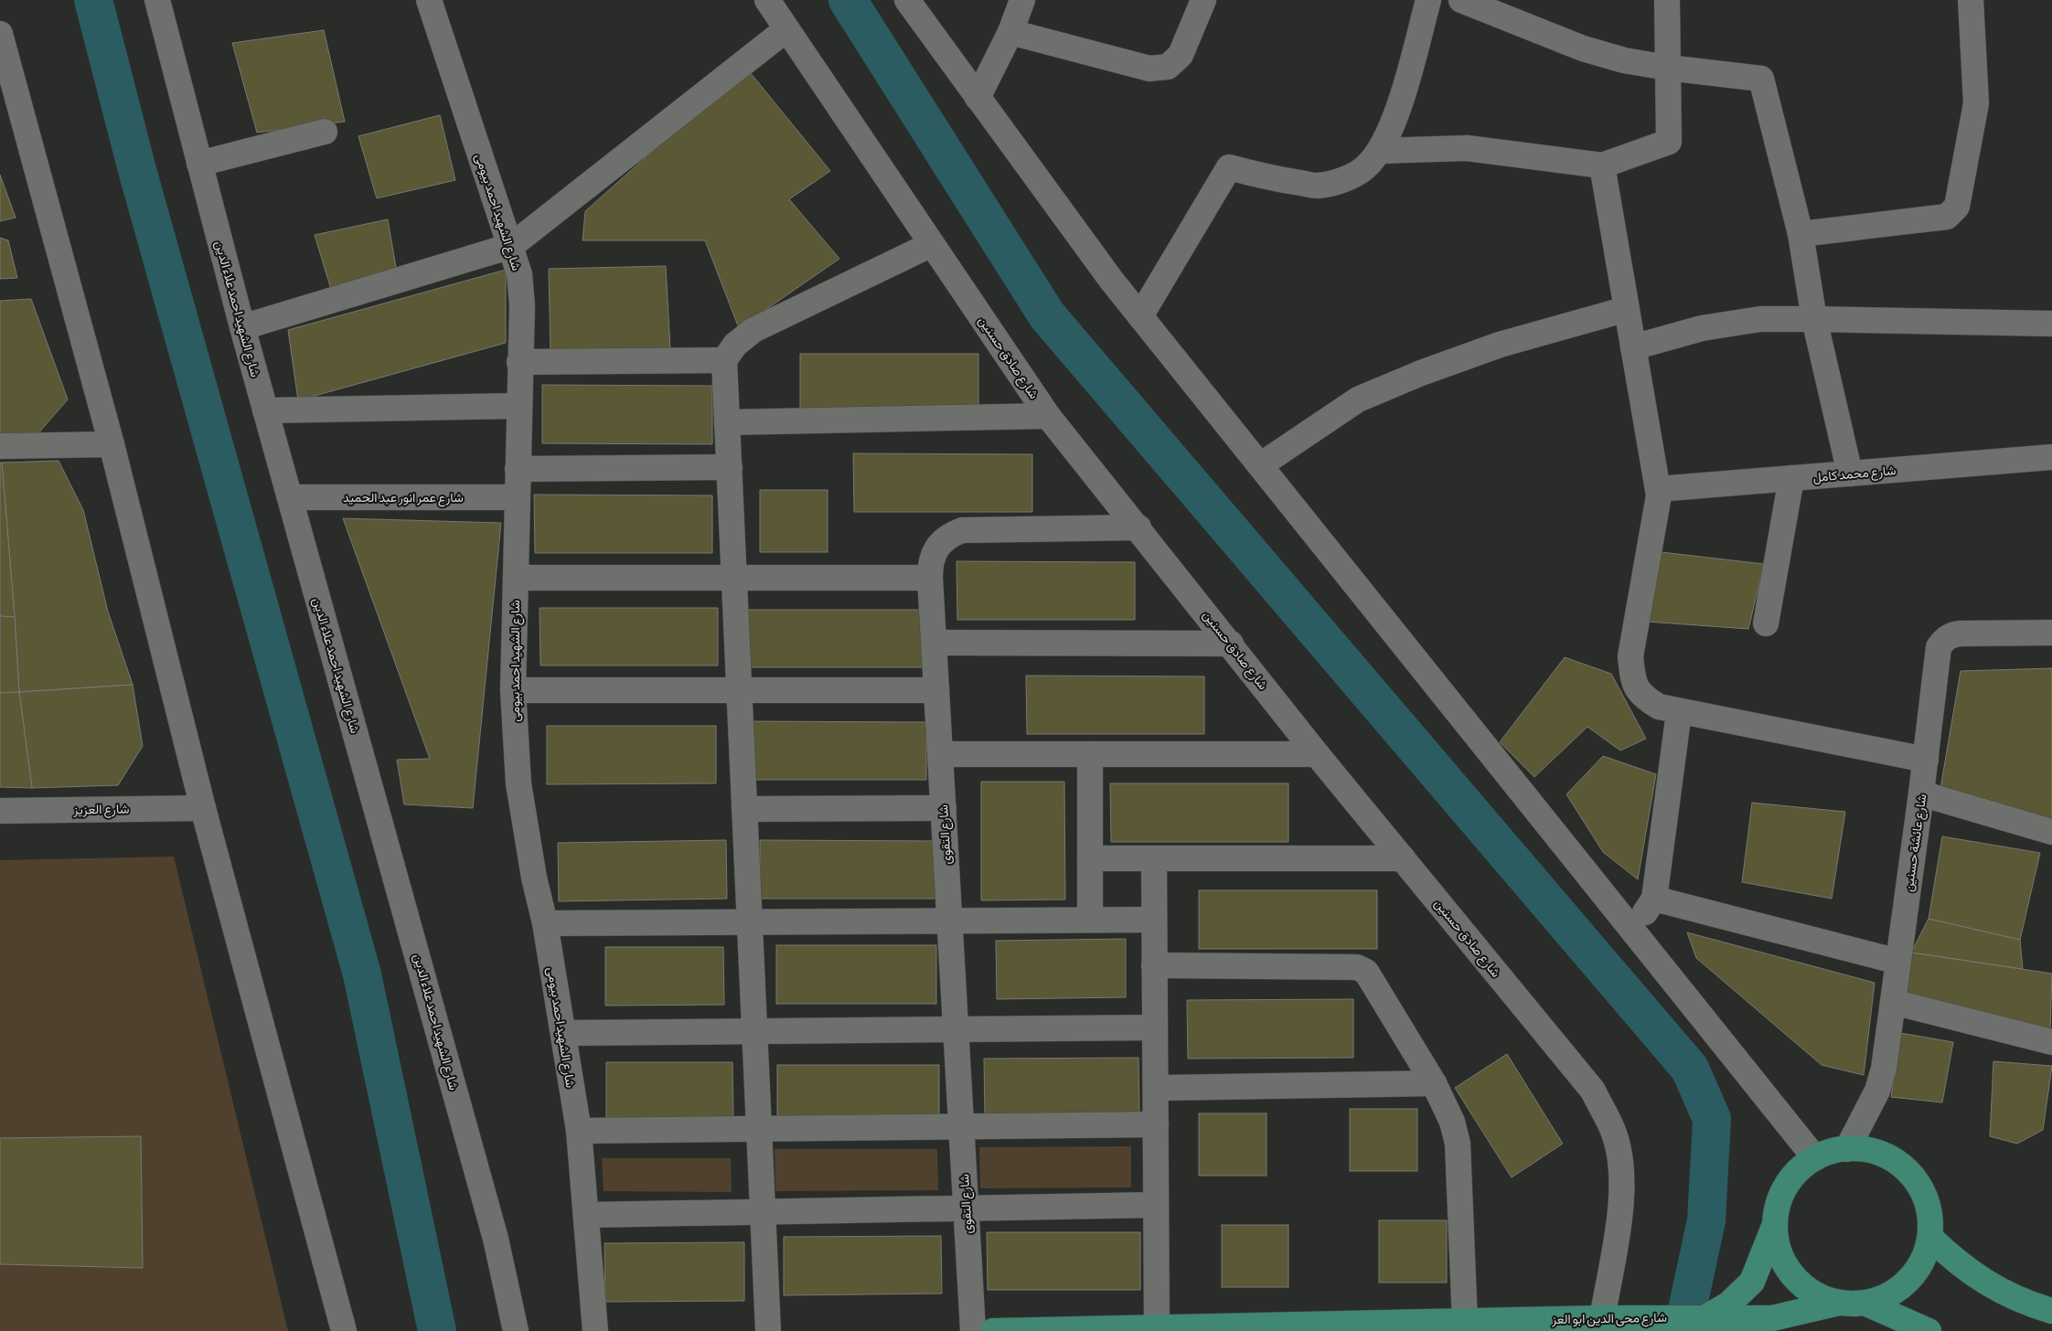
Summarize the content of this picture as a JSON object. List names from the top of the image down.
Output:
{
  "streets": {
    "main road": ["شارع محى الدين ابو العز"],
    "street": [
      "شارع الشهيد احمد بيومى",
      "شارع الشهيد احمد علاء الدين",
      "شارع صادق حسنين",
      "شارع محمد كامل",
      "شارع عمر انور عبد الحميد",
      "شارع العزيز",
      "شارع التقوى",
      "شارع عائشة حسنين"
    ]
  },
  "crossings": [
    ["شارع الشهيد احمد بيومى", "شارع عمر انور عبد الحميد"],
    ["شارع الشهيد احمد علاء الدين", "شارع عمر انور عبد الحميد"],
    ["شارع صادق حسنين", "شارع التقوى"],
    ["شارع صادق حسنين", "شارع محى الدين ابو العز"],
    ["شارع عائشة حسنين", "شارع محى الدين ابو العز"]
  ]
}
